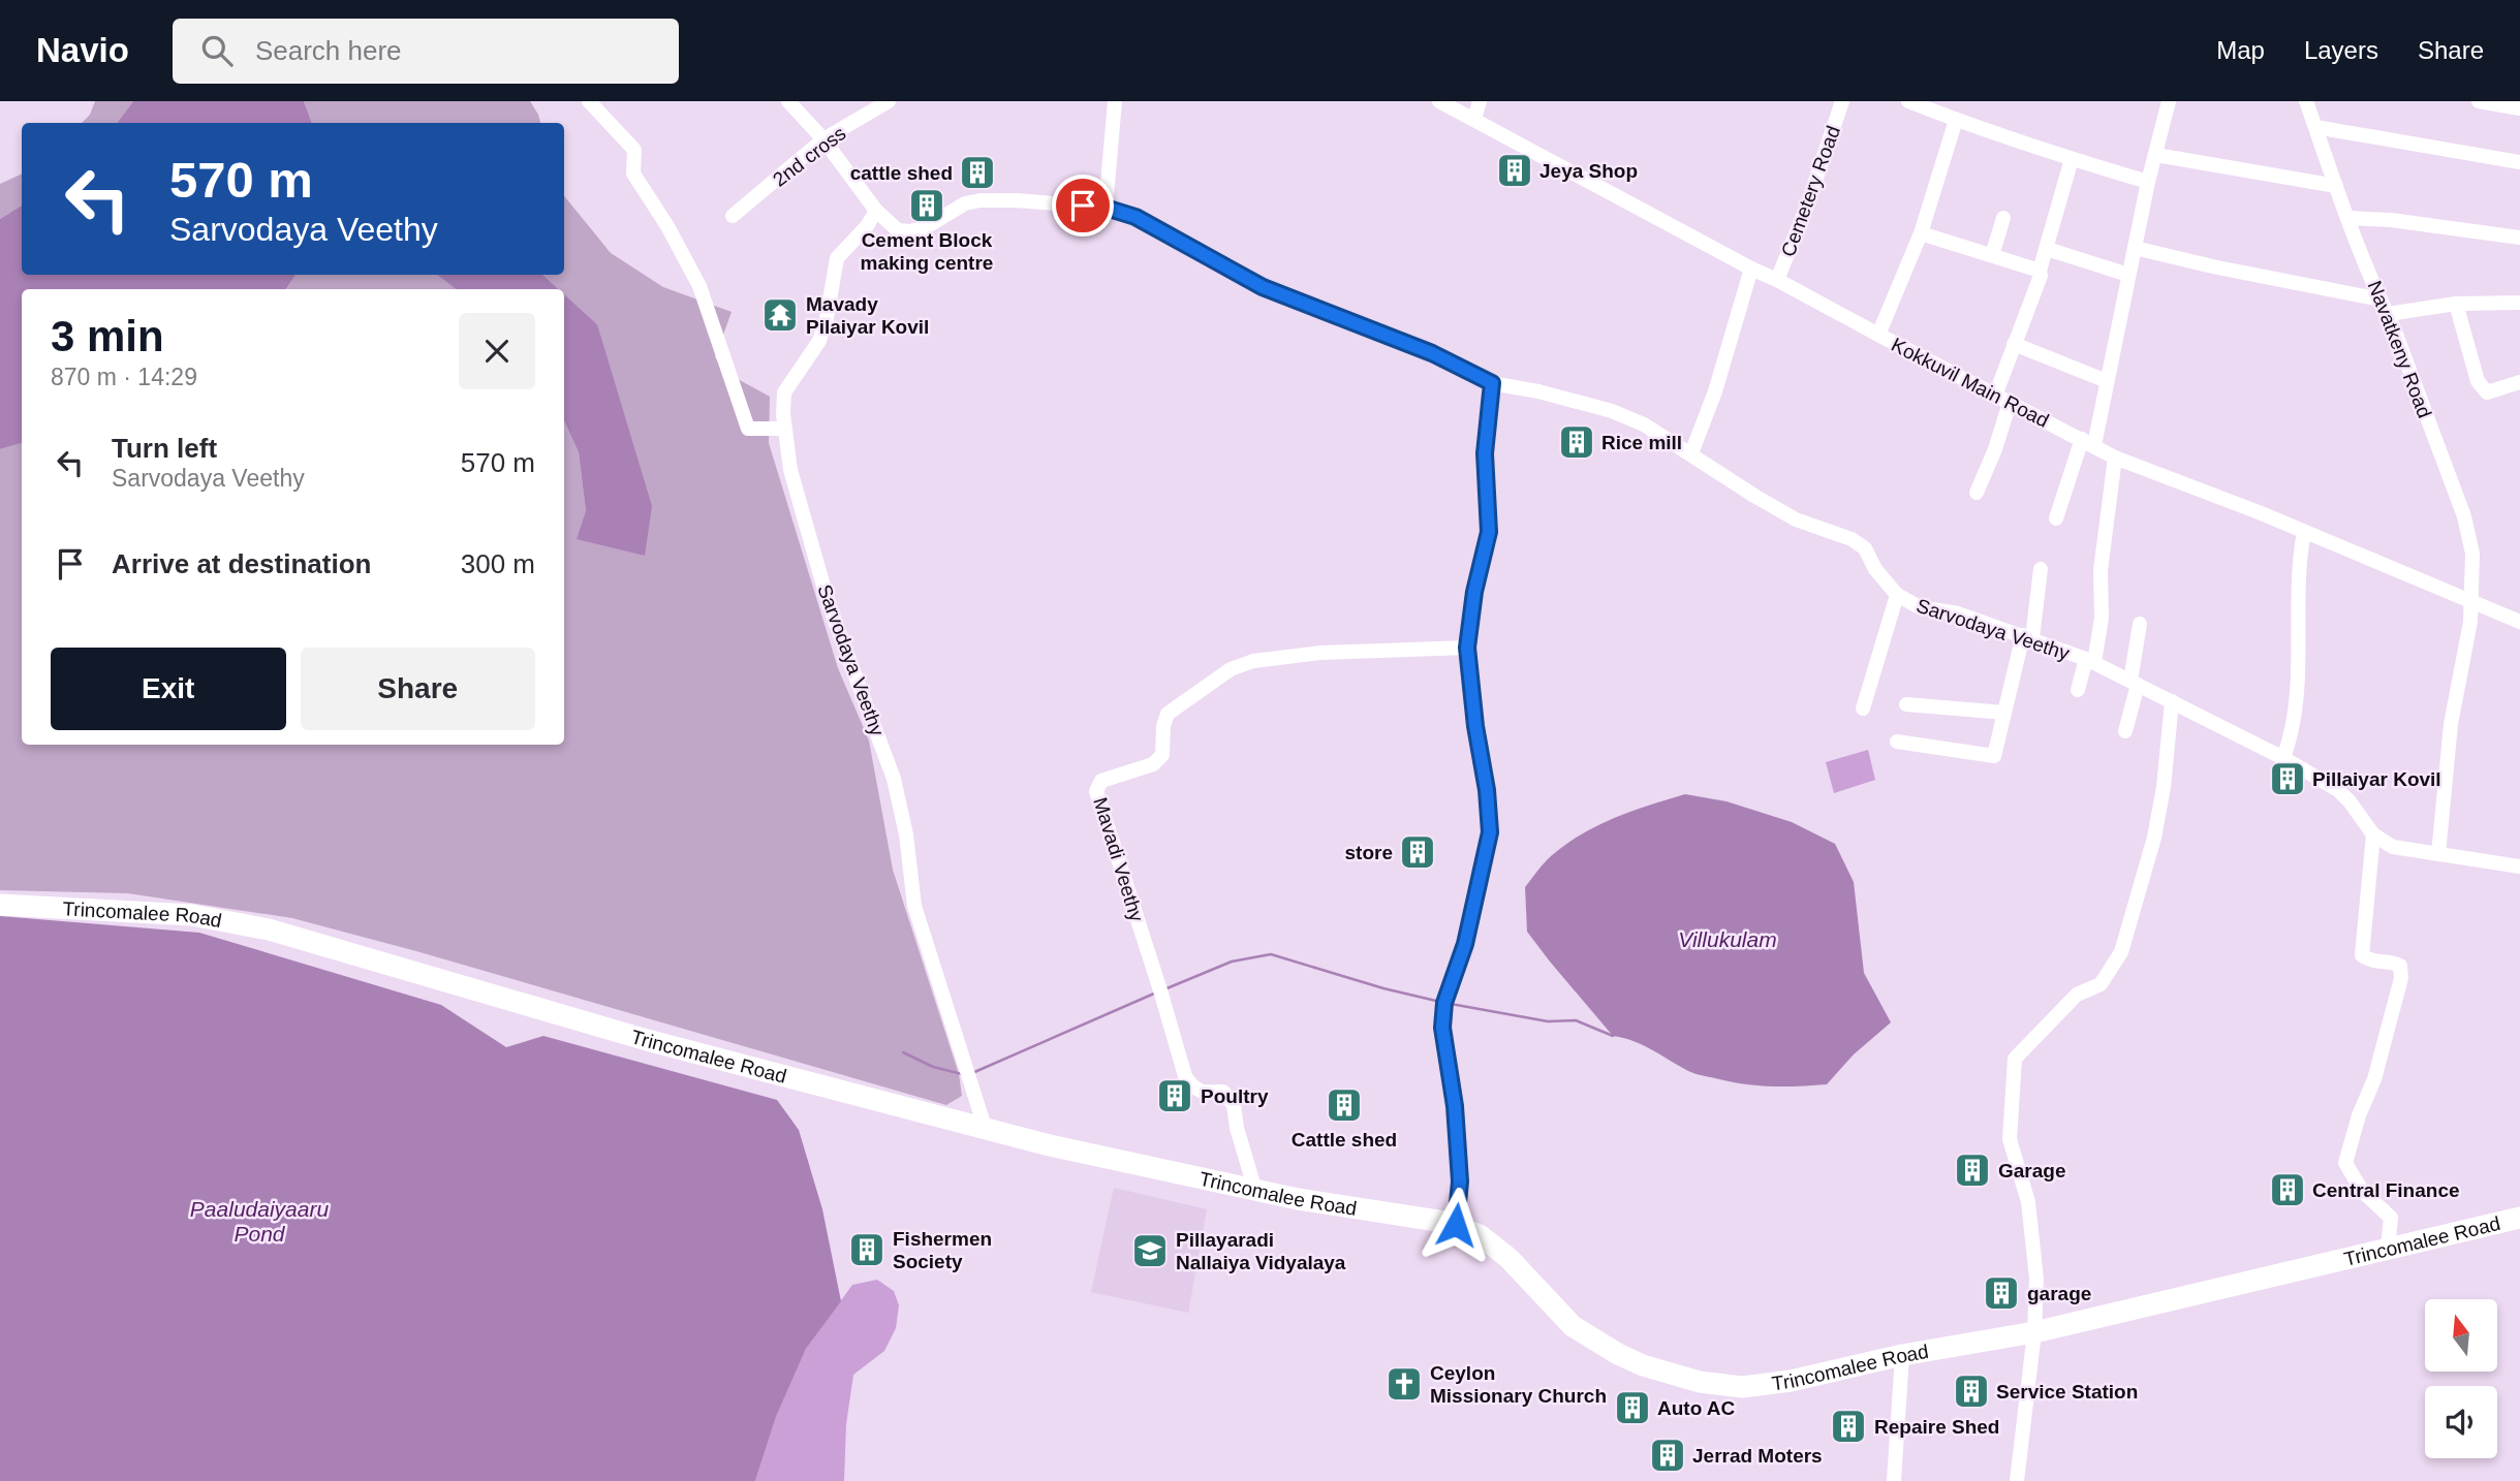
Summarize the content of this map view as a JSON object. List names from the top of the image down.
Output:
{
  "streets": {
    "highway": ["Trincomalee Road"],
    "street": [
      "2nd cross",
      "Cemetery Road",
      "Navatkeny Road",
      "Kokkuvil Main Road",
      "Sarvodaya Veethy",
      "Mavadi Veethy"
    ]
  },
  "crossings": [
    ["2nd cross", "Sarvodaya Veethy"],
    ["Cemetery Road", "Kokkuvil Main Road"],
    ["Navatkeny Road", "Kokkuvil Main Road"],
    ["Sarvodaya Veethy", "Trincomalee Road"],
    ["Mavadi Veethy", "Trincomalee Road"]
  ],
  "water": ["Villukulam", "Paaludaiyaaru Pond"],
  "places": {
    "building": [
      "Jeya Shop",
      "cattle shed",
      "Cement Block making centre",
      "Rice mill",
      "Pillaiyar Kovil",
      "store",
      "Poultry",
      "Cattle shed",
      "Garage",
      "Central Finance",
      "Fishermen Society",
      "garage",
      "Service Station",
      "Auto AC",
      "Repaire Shed",
      "Jerrad Moters"
    ],
    "temple": ["Mavady Pilaiyar Kovil"],
    "school or university": ["Pillayaradi Nallaiya Vidyalaya"],
    "church": ["Ceylon Missionary Church"]
  },
  "north": "top",
  "page": {
    "header": "Navio",
    "search": "Search here",
    "nav": ["Map", "Layers", "Share"],
    "turn": ["570 m", "Sarvodaya Veethy"],
    "heading": ["3 min", "870 m · 14:29"],
    "list": [
      {
        "name": "Turn left",
        "note": "Sarvodaya Veethy",
        "value": "570 m"
      },
      {
        "name": "Arrive at destination",
        "value": "300 m"
      }
    ],
    "buttons": ["Exit", "Share"]
  }
}
